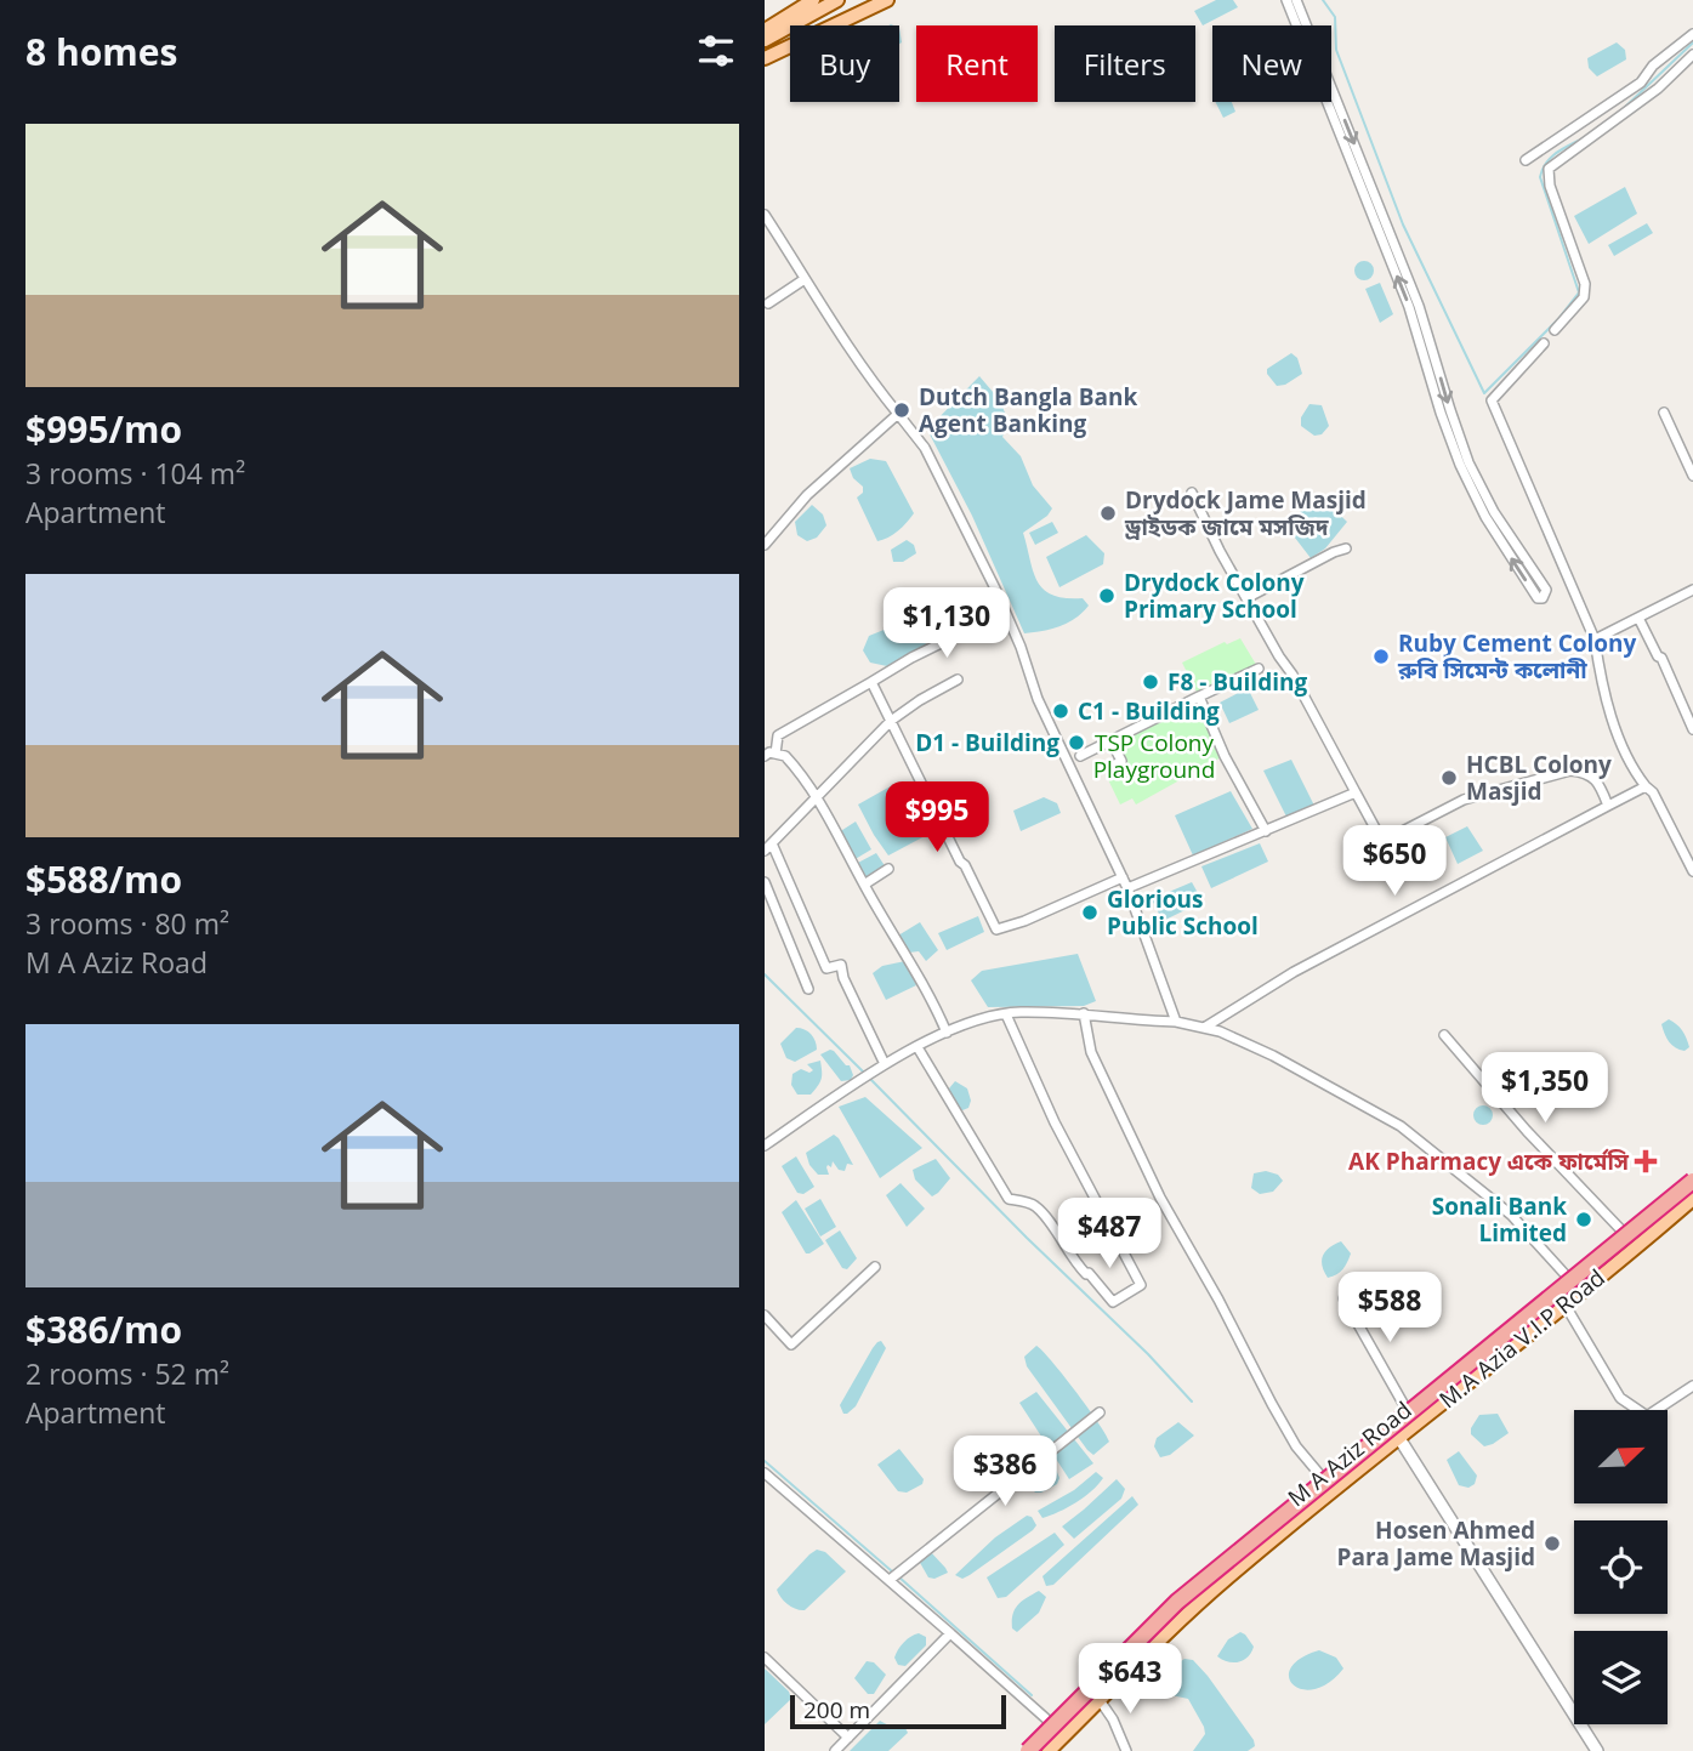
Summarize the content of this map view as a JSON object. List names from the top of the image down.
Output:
{
  "streets": {
    "main road": ["M.A Azia V.I.P Road", "M A Aziz Road"]
  },
  "crossings": [
    ["M.A Azia V.I.P Road", "M A Aziz Road"]
  ],
  "parks": ["TSP Colony Playground"],
  "places": {
    "other": [
      "Dutch Bangla Bank Agent Banking",
      "Drydock Jame Masjid ড্রাইডক জামে মসজিদ",
      "Drydock Colony Primary School",
      "Ruby Cement Colony রুবি সিমেন্ট কলোনী",
      "F8 - Building",
      "C1 - Building",
      "D1 - Building",
      "HCBL Colony Masjid",
      "Glorious Public School",
      "Sonali Bank Limited",
      "Hosen Ahmed Para Jame Masjid"
    ],
    "health": ["AK Pharmacy একে ফার্মেসি"]
  },
  "scale_bar": "200 m",
  "north": "top right",
  "page": {
    "heading": "8 homes",
    "chip": [
      "Buy",
      "Rent",
      "Filters",
      "New"
    ],
    "list": [
      {
        "name": "$995/mo",
        "note": "3 rooms · 104 m² · Apartment"
      },
      {
        "name": "$588/mo",
        "note": "3 rooms · 80 m² · M A Aziz Road"
      },
      {
        "name": "$386/mo",
        "note": "2 rooms · 52 m² · Apartment"
      }
    ],
    "price": [
      "$1,130",
      "$995",
      "$650",
      "$1,350",
      "$487",
      "$588",
      "$386",
      "$643"
    ],
    "scale": "200 m"
  }
}
